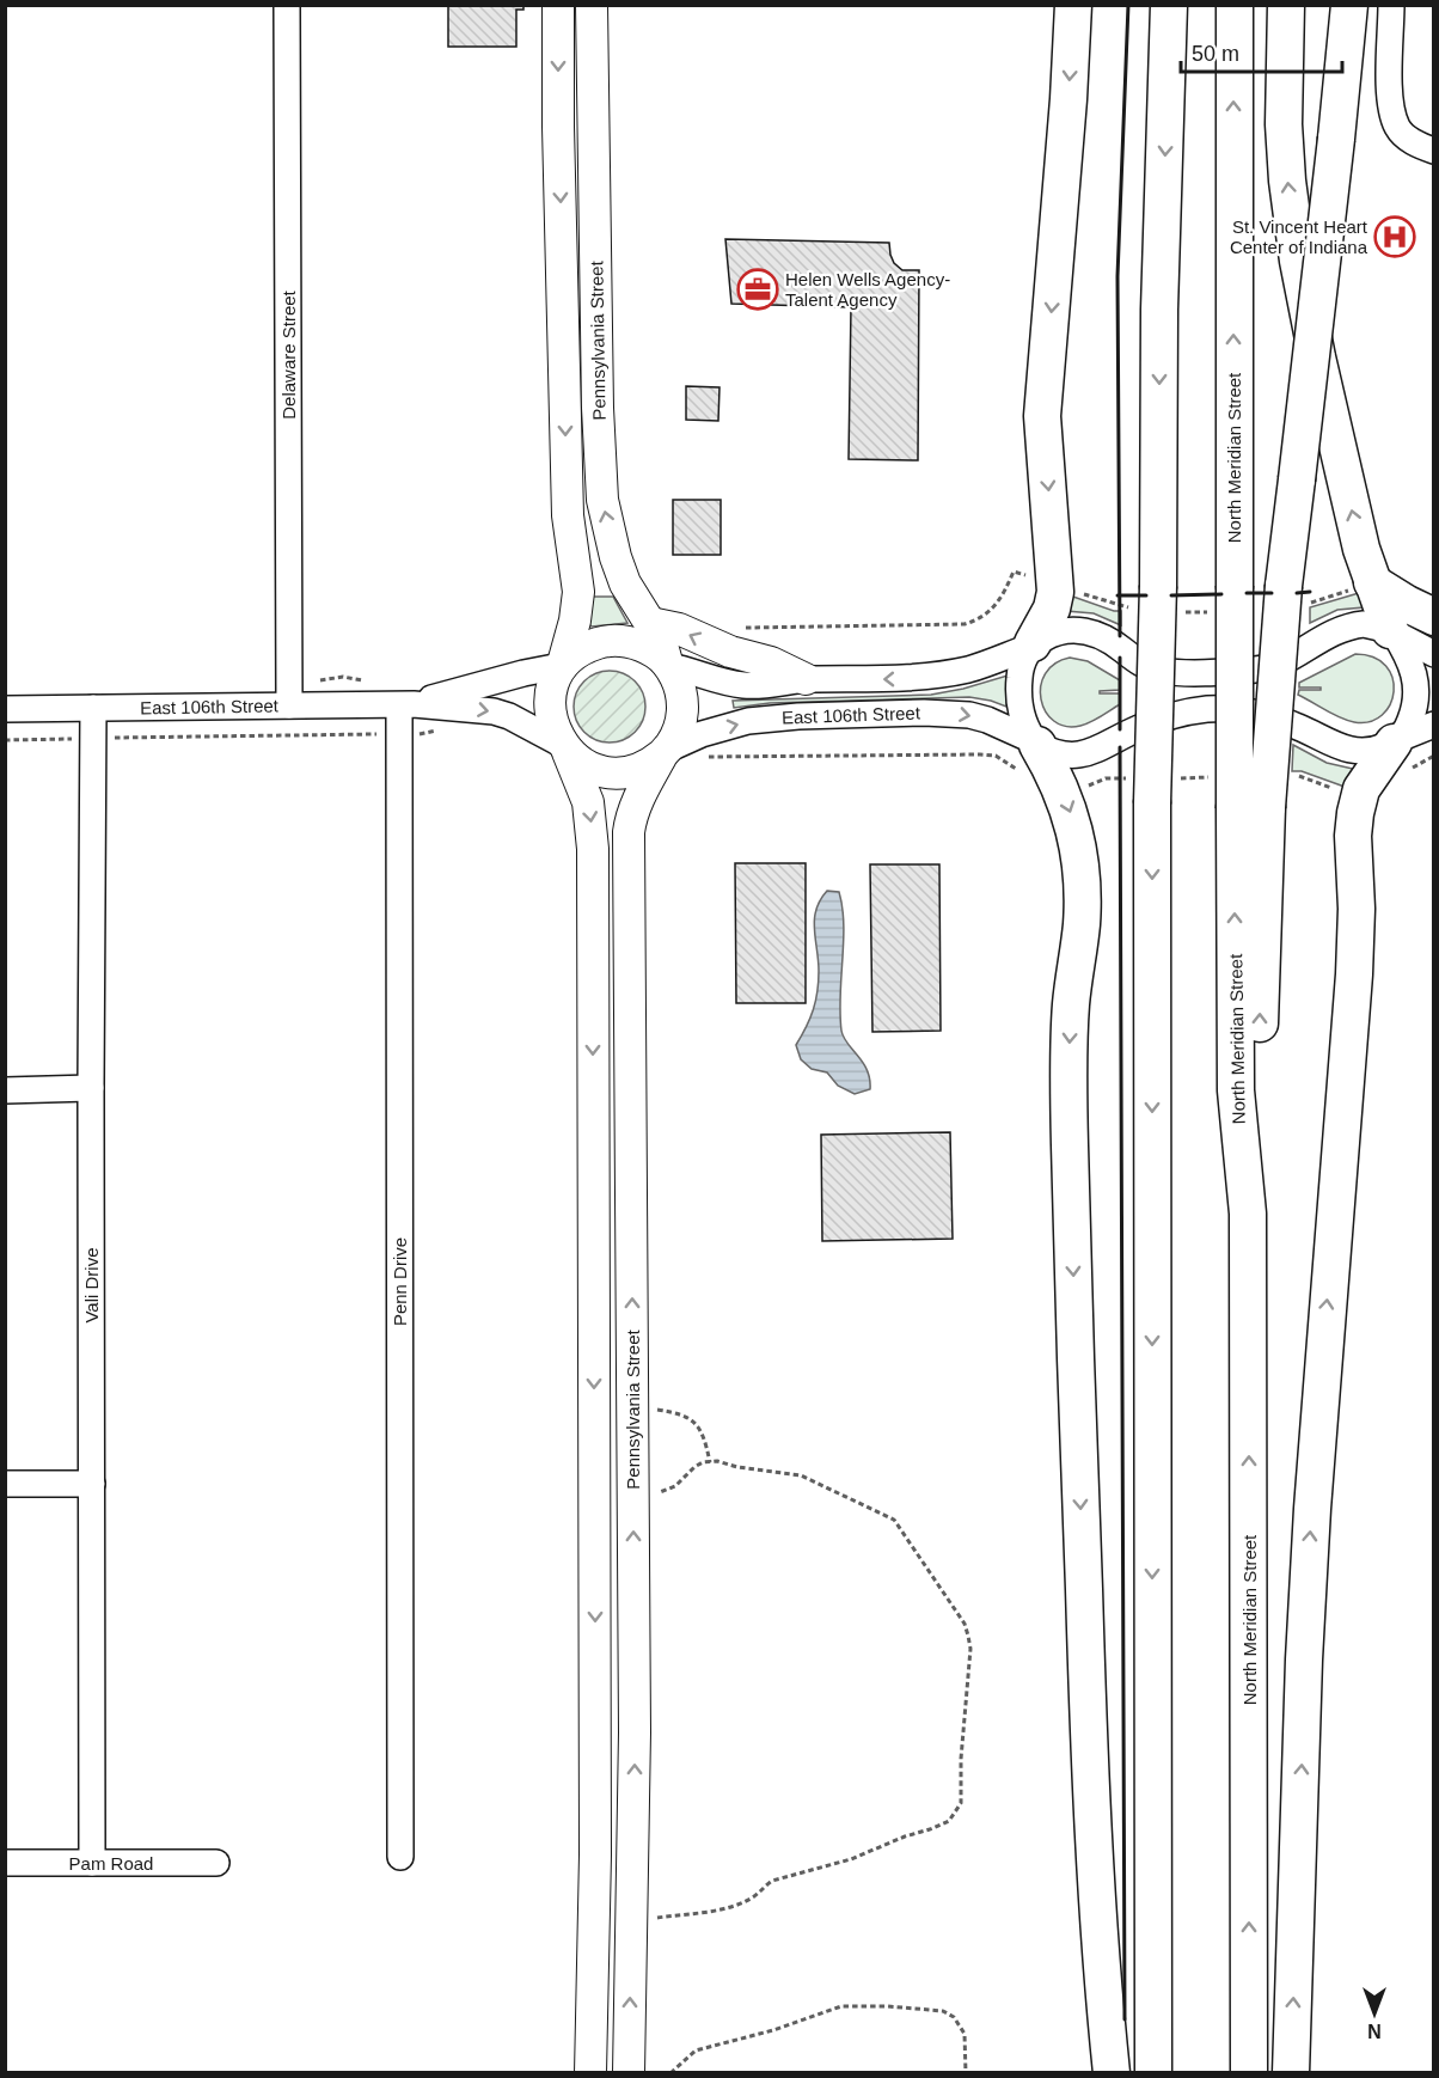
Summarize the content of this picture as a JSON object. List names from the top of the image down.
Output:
{
  "streets": {
    "highway": ["North Meridian Street"],
    "main road": ["Pennsylvania Street"],
    "street": [
      "Delaware Street",
      "East 106th Street",
      "Penn Drive",
      "Vali Drive",
      "Pam Road"
    ]
  },
  "crossings": [
    ["Pennsylvania Street", "East 106th Street"],
    ["Delaware Street", "East 106th Street"],
    ["East 106th Street", "Penn Drive"],
    ["East 106th Street", "Vali Drive"],
    ["Vali Drive", "Pam Road"]
  ],
  "places": {
    "hospital": ["St. Vincent Heart Center of Indiana"],
    "office": ["Helen Wells Agency- Talent Agency"]
  },
  "scale_bar": "50 m",
  "north": "bottom"
}
